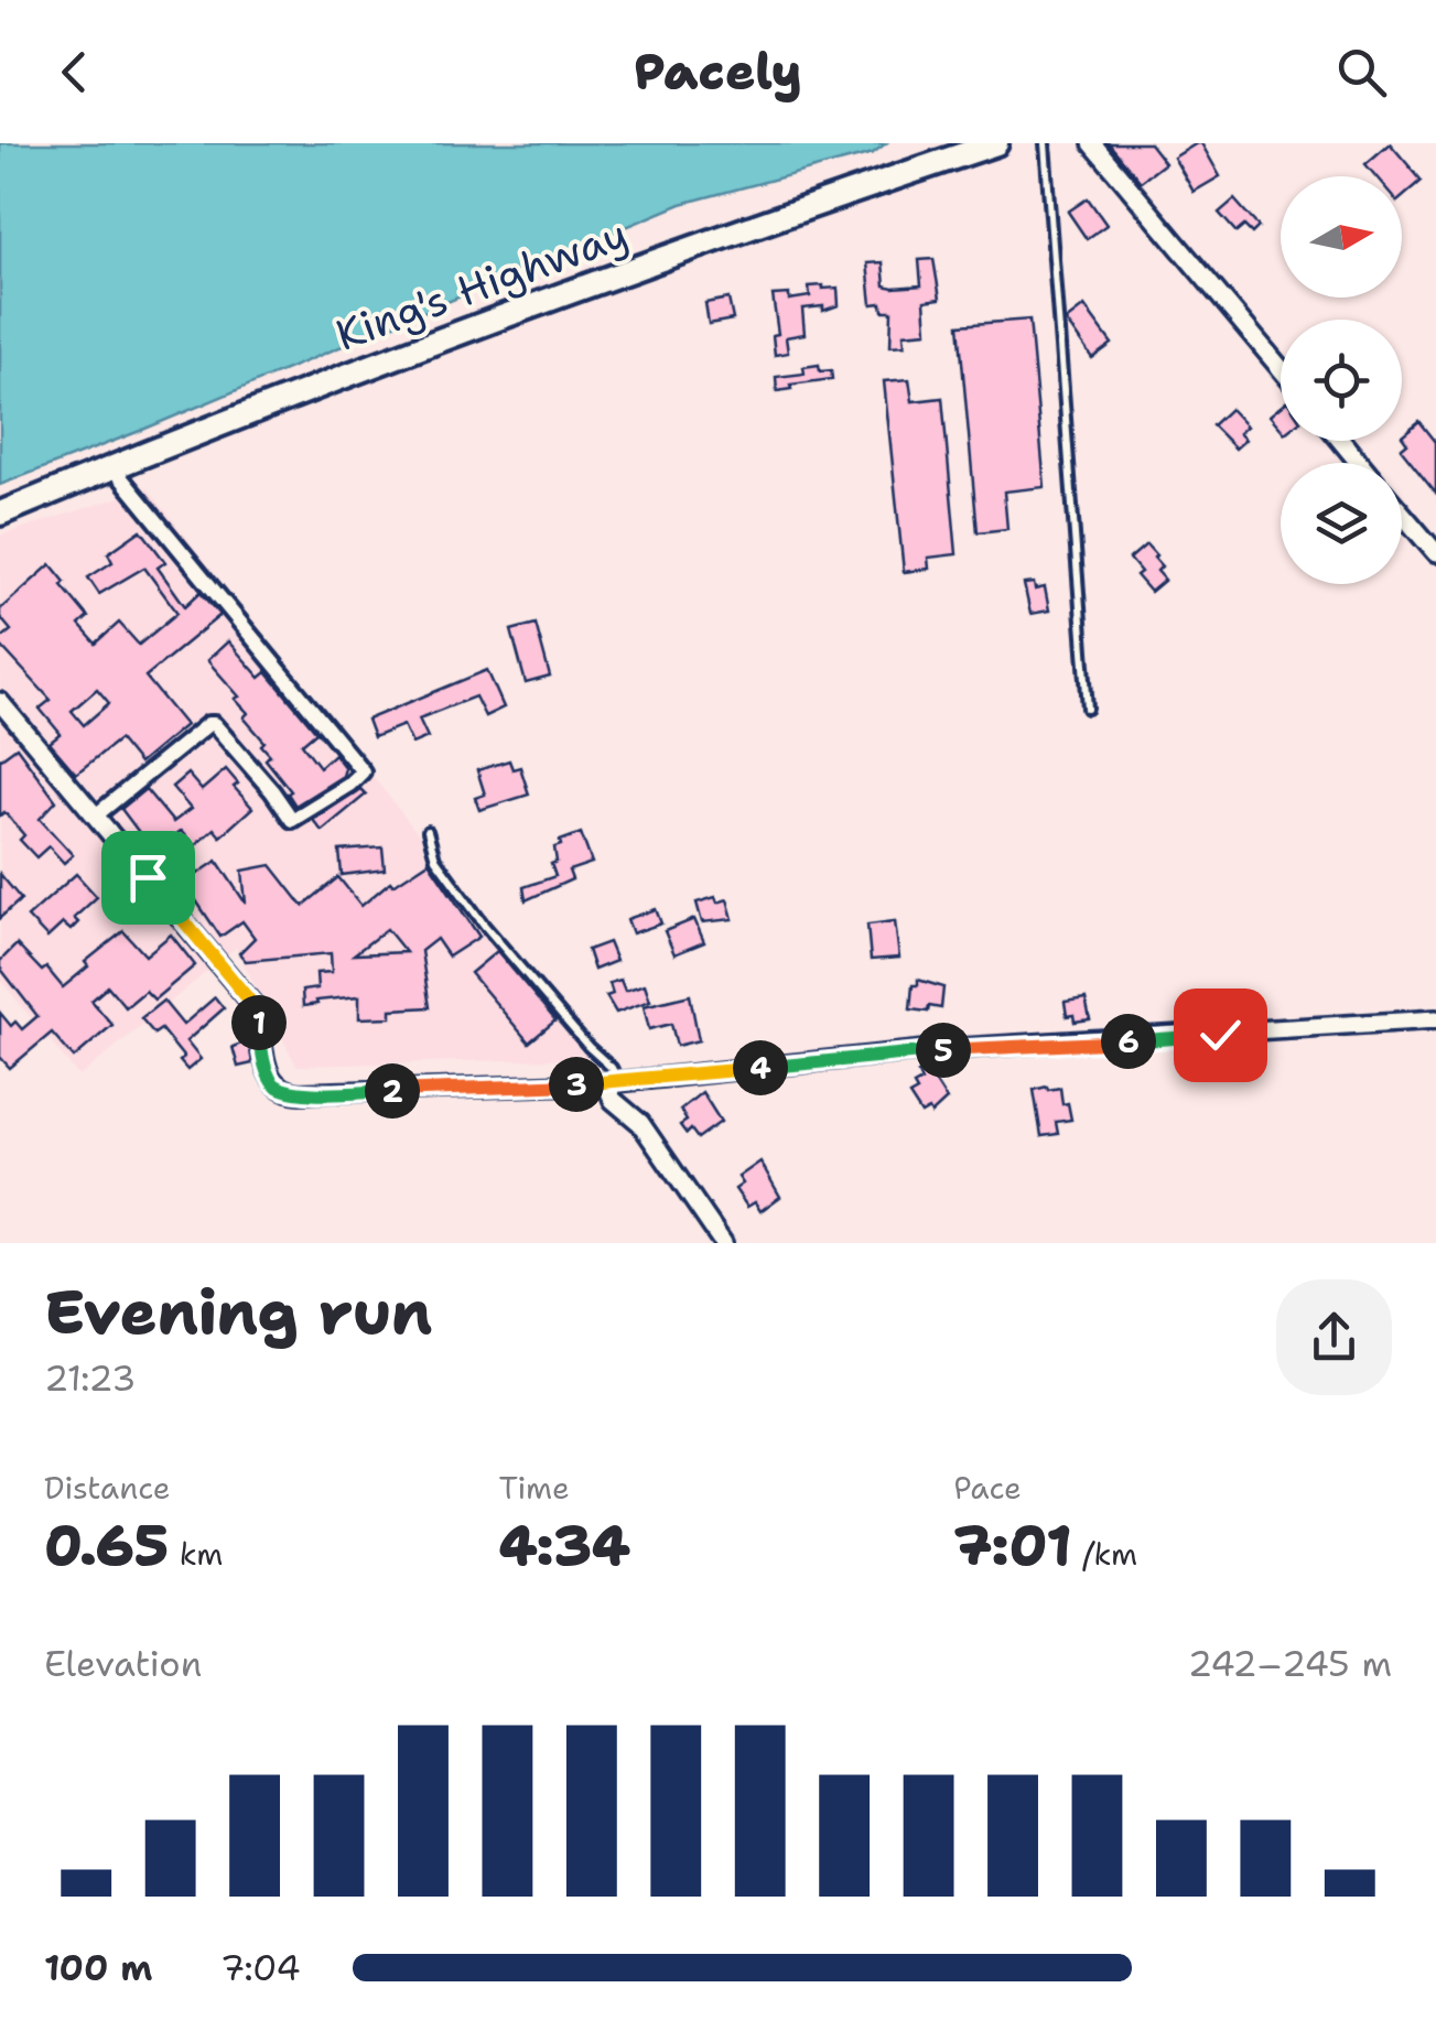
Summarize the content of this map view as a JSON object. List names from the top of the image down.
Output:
{
  "streets": {
    "highway": ["King's Highway"]
  },
  "north": "right",
  "page": {
    "header": "Pacely",
    "pins": [
      "1",
      "6",
      "5",
      "4",
      "3",
      "2"
    ],
    "heading": ["Evening run", "21:23"],
    "stats": [
      ["Distance", "0.65 km"],
      ["Time", "4:34"],
      ["Pace", "7:01 /km"]
    ],
    "chart": ["Elevation", "242–245 m"],
    "list": [
      {
        "name": "100 m",
        "note": "7:04"
      }
    ]
  }
}
